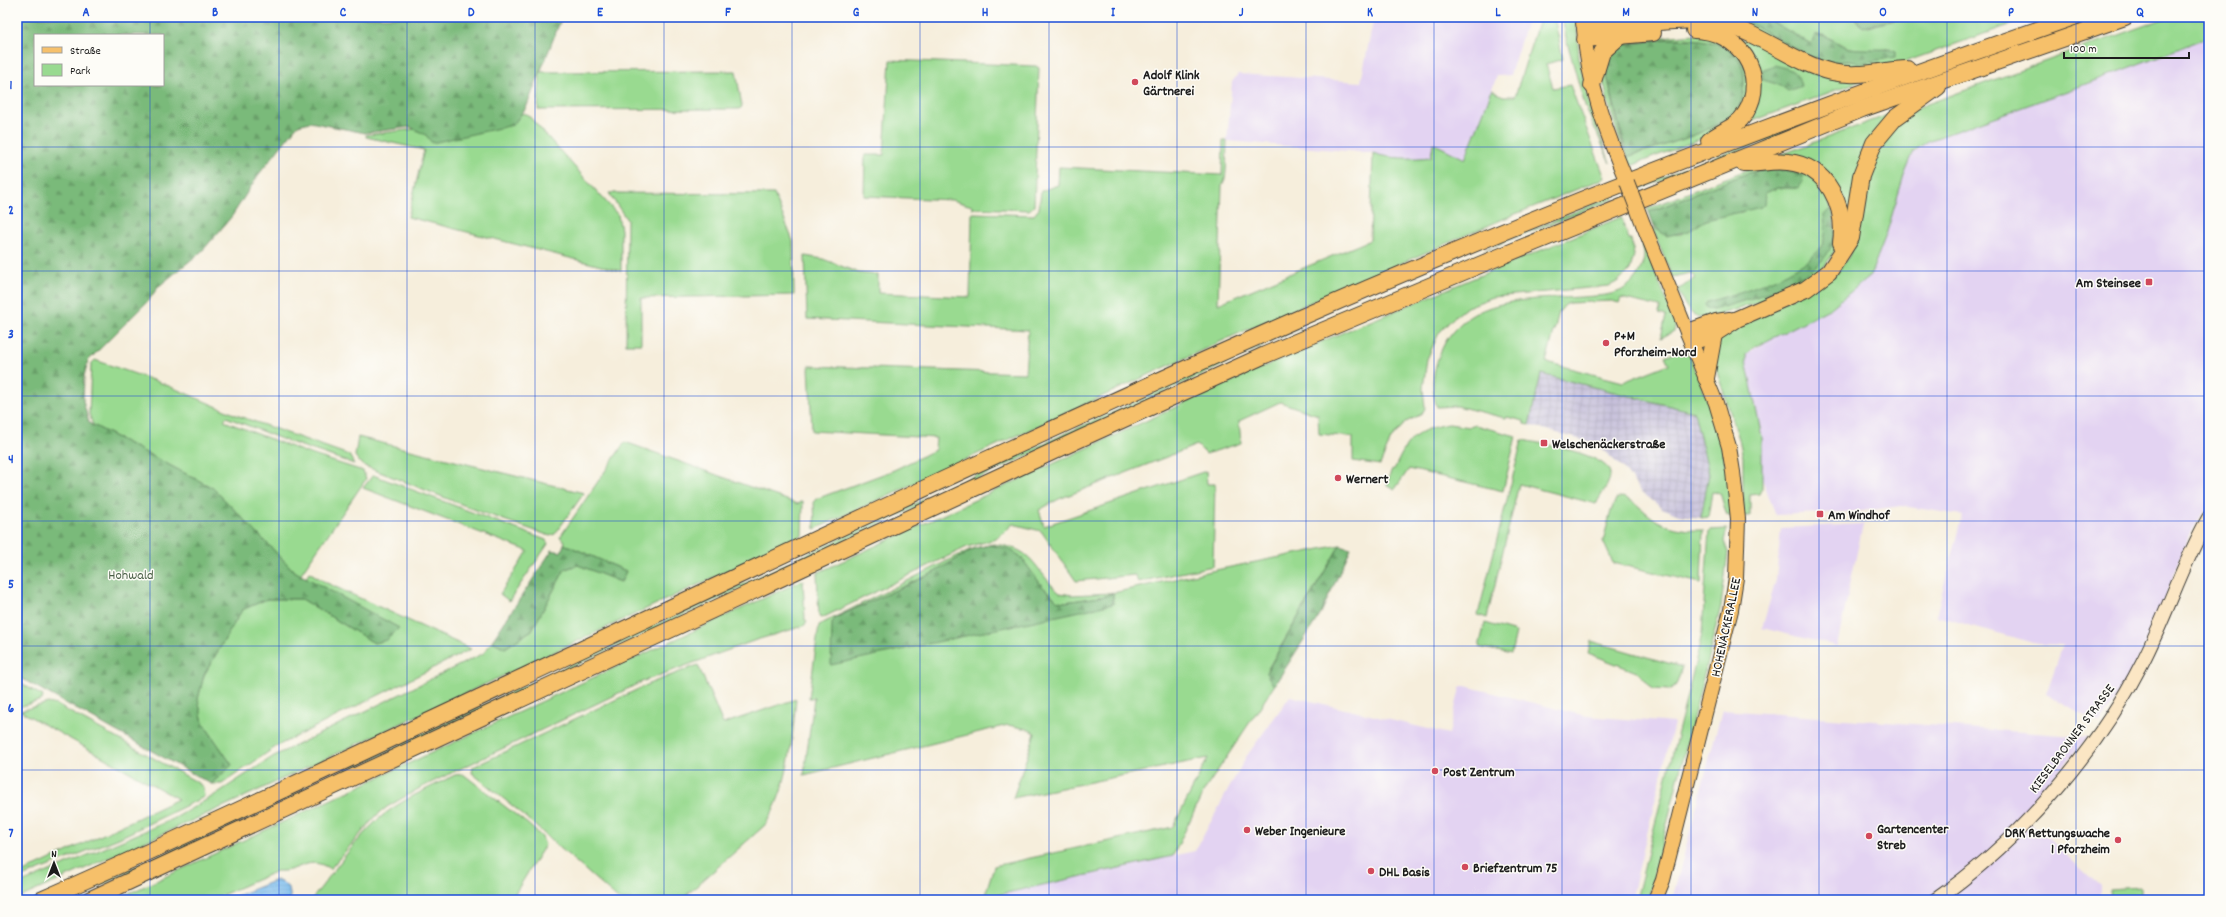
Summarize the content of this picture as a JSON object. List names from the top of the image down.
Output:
{
  "streets": {
    "main road": ["HOHENÄCKERALLEE"],
    "street": ["KIESELBRONNER STRASSE"]
  },
  "parks": ["Hohwald"],
  "places": {
    "other": [
      "Adolf Klink Gärtnerei",
      "P+M Pforzheim-Nord",
      "Wernert",
      "Post Zentrum",
      "Weber Ingenieure",
      "Gartencenter Streb",
      "DRK Rettungswache 1 Pforzheim",
      "Briefzentrum 75",
      "DHL Basis"
    ],
    "transit": ["Am Steinsee", "Welschenäckerstraße", "Am Windhof"]
  },
  "legend": ["Straße", "Park"],
  "scale_bar": "100 m",
  "north": "top",
  "grid": {
    "columns": [
      "A",
      "B",
      "C",
      "D",
      "E",
      "F",
      "G",
      "H",
      "I",
      "J",
      "K",
      "L",
      "M",
      "N",
      "O",
      "P",
      "Q"
    ],
    "rows": [
      "1",
      "2",
      "3",
      "4",
      "5",
      "6",
      "7"
    ]
  }
}
